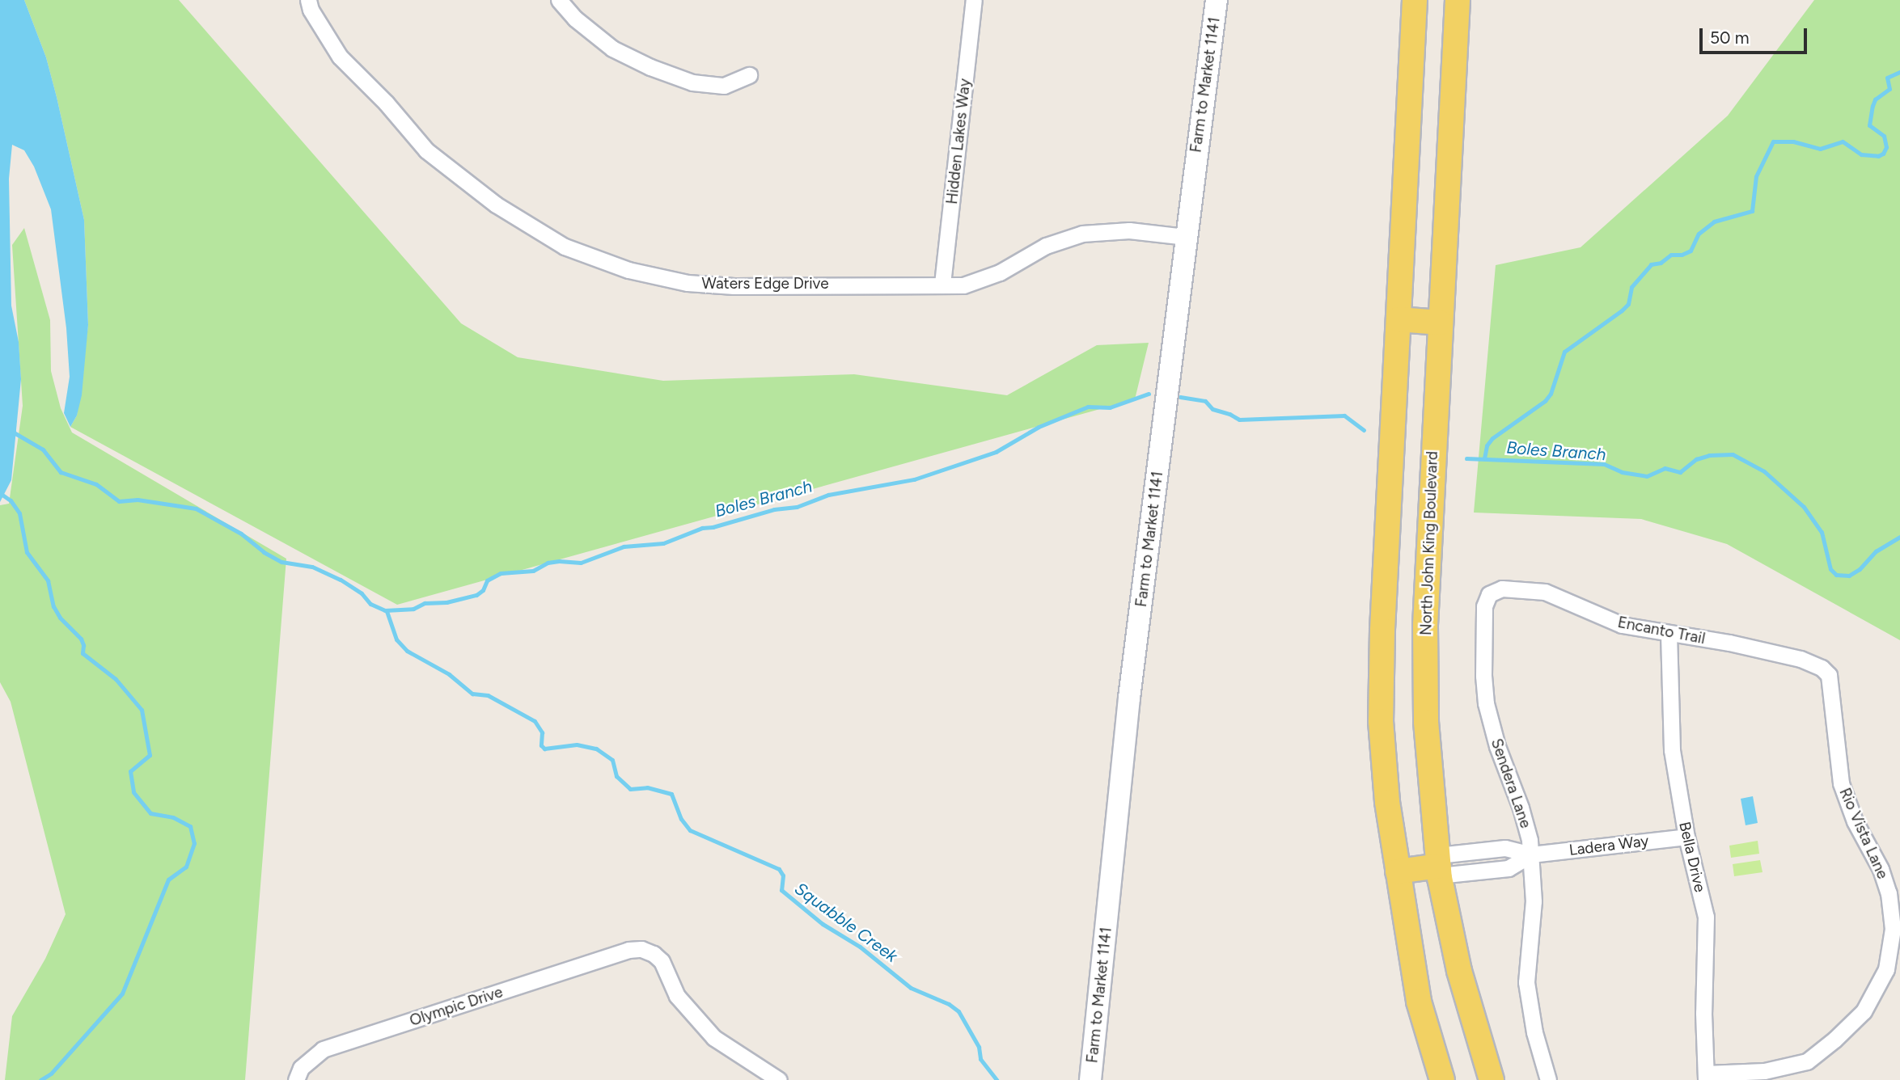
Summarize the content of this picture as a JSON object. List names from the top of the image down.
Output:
{
  "streets": {
    "main road": ["North John King Boulevard"],
    "street": [
      "Farm to Market 1141",
      "Hidden Lakes Way",
      "Waters Edge Drive",
      "Encanto Trail",
      "Sendera Lane",
      "Rio Vista Lane",
      "Ladera Way",
      "Bella Drive",
      "Olympic Drive"
    ]
  },
  "crossings": [
    ["Farm to Market 1141", "Waters Edge Drive"],
    ["Hidden Lakes Way", "Waters Edge Drive"],
    ["North John King Boulevard", "Ladera Way"],
    ["Encanto Trail", "Sendera Lane"],
    ["Encanto Trail", "Rio Vista Lane"],
    ["Encanto Trail", "Bella Drive"],
    ["Sendera Lane", "Ladera Way"],
    ["Rio Vista Lane", "Bella Drive"],
    ["Ladera Way", "Bella Drive"]
  ],
  "water": ["Boles Branch", "Squabble Creek"],
  "scale_bar": "50 m"
}
